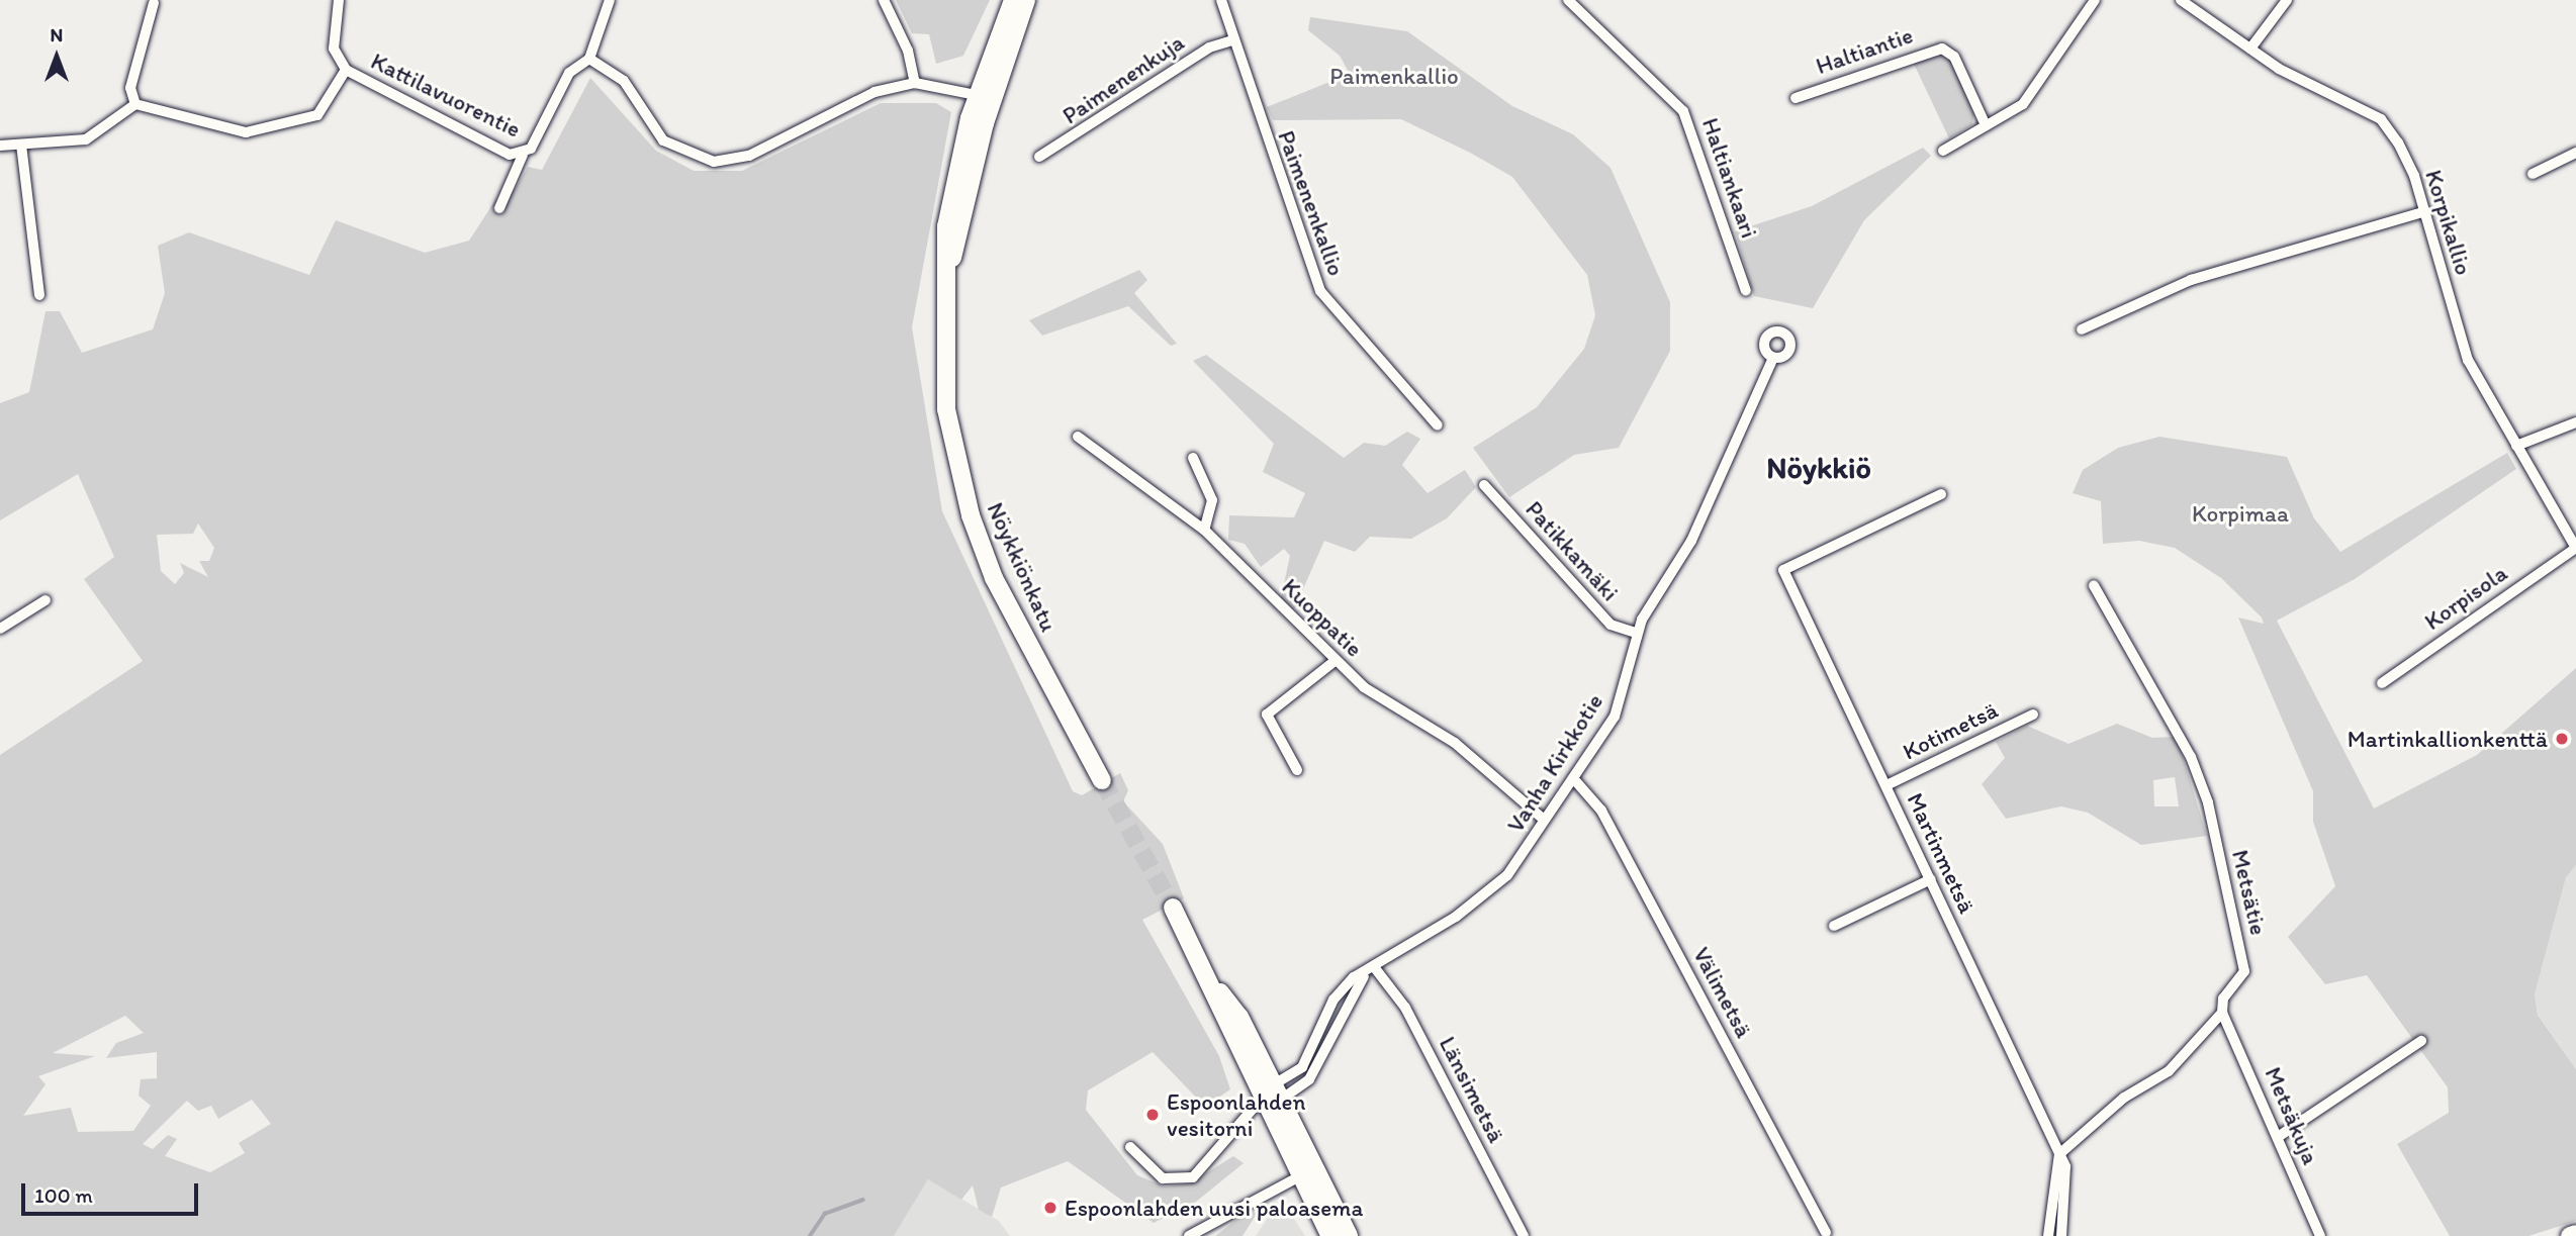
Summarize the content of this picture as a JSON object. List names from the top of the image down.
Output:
{
  "streets": {
    "main road": ["Nöykkiönkatu"],
    "street": [
      "Haltiantie",
      "Paimenenkuja",
      "Kattilavuorentie",
      "Haltiankaari",
      "Paimenenkallio",
      "Korpikallio",
      "Patikkamäki",
      "Korpisola",
      "Kuoppatie",
      "Kotimetsä",
      "Vanha Kirkkotie",
      "Martinmetsä",
      "Metsätie",
      "Välimetsä",
      "Länsimetsä",
      "Metsäkuja"
    ]
  },
  "crossings": [
    ["Paimenenkuja", "Paimenenkallio"],
    ["Korpikallio", "Korpisola"],
    ["Patikkamäki", "Vanha Kirkkotie"],
    ["Kuoppatie", "Vanha Kirkkotie"],
    ["Kotimetsä", "Martinmetsä"],
    ["Vanha Kirkkotie", "Välimetsä"],
    ["Vanha Kirkkotie", "Länsimetsä"],
    ["Martinmetsä", "Metsätie"],
    ["Metsätie", "Metsäkuja"]
  ],
  "districts": ["Nöykkiö"],
  "parks": ["Paimenkallio", "Korpimaa"],
  "places": ["Martinkallionkenttä", "Espoonlahden vesitorni", "Espoonlahden uusi paloasema"],
  "scale_bar": "100 m",
  "north": "top"
}
